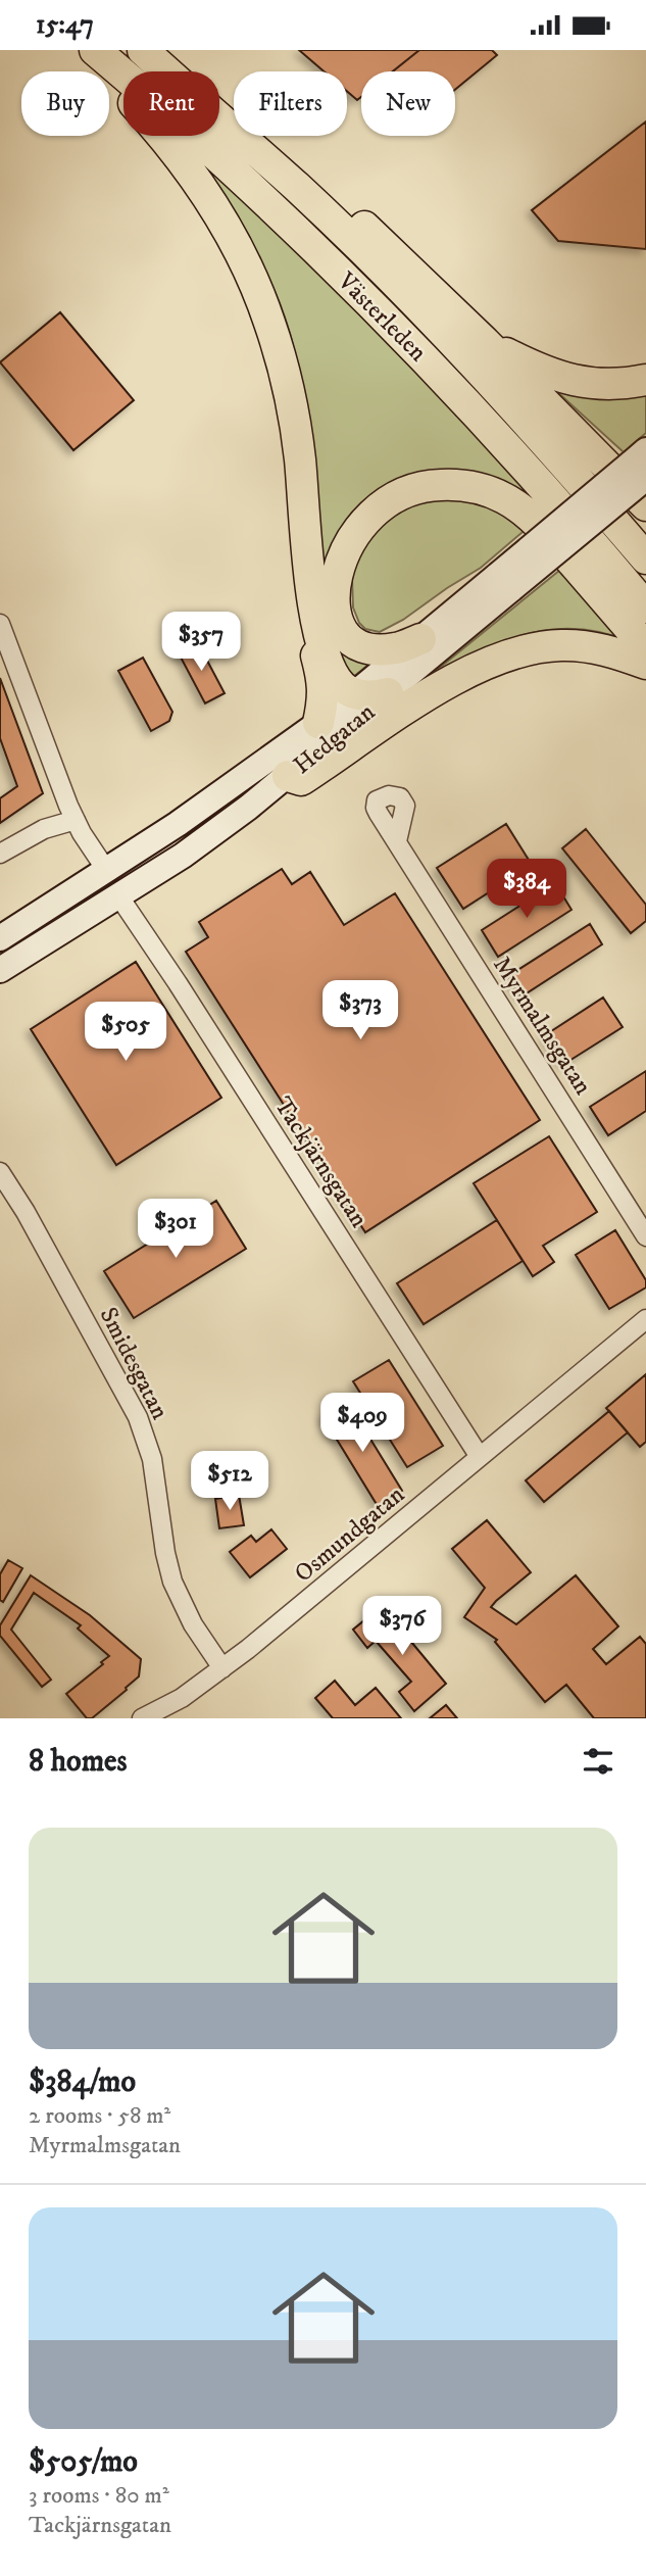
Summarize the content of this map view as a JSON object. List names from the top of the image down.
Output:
{
  "streets": {
    "highway": ["Västerleden"],
    "main road": ["Hedgatan"],
    "street": [
      "Myrmalmsgatan",
      "Tackjärnsgatan",
      "Smidesgatan",
      "Osmundgatan"
    ]
  },
  "crossings": [
    ["Hedgatan", "Tackjärnsgatan"],
    ["Tackjärnsgatan", "Osmundgatan"],
    ["Smidesgatan", "Osmundgatan"]
  ],
  "page": {
    "status": "15:47",
    "chip": [
      "Buy",
      "Rent",
      "Filters",
      "New"
    ],
    "price": [
      "$357",
      "$384",
      "$373",
      "$505",
      "$301",
      "$409",
      "$512",
      "$376"
    ],
    "heading": "8 homes",
    "list": [
      {
        "name": "$384/mo",
        "note": "2 rooms · 58 m² · Myrmalmsgatan"
      },
      {
        "name": "$505/mo",
        "note": "3 rooms · 80 m² · Tackjärnsgatan"
      }
    ]
  }
}
